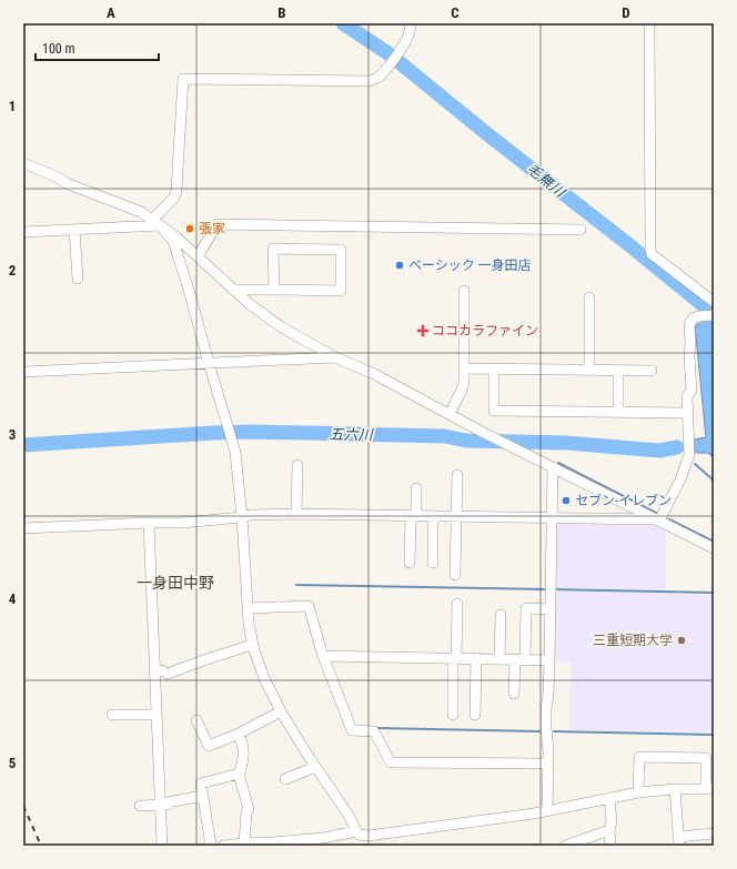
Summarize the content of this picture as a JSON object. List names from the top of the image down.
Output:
{
  "districts": ["一身田中野"],
  "water": ["毛無川", "五六川"],
  "places": {
    "other": [
      "張家",
      "ベーシック 一身田店",
      "セブン-イレブン",
      "三重短期大学"
    ],
    "health": ["ココカラファイン"]
  },
  "scale_bar": "100 m",
  "grid": {
    "columns": [
      "A",
      "B",
      "C",
      "D"
    ],
    "rows": [
      "1",
      "2",
      "3",
      "4",
      "5"
    ]
  }
}
